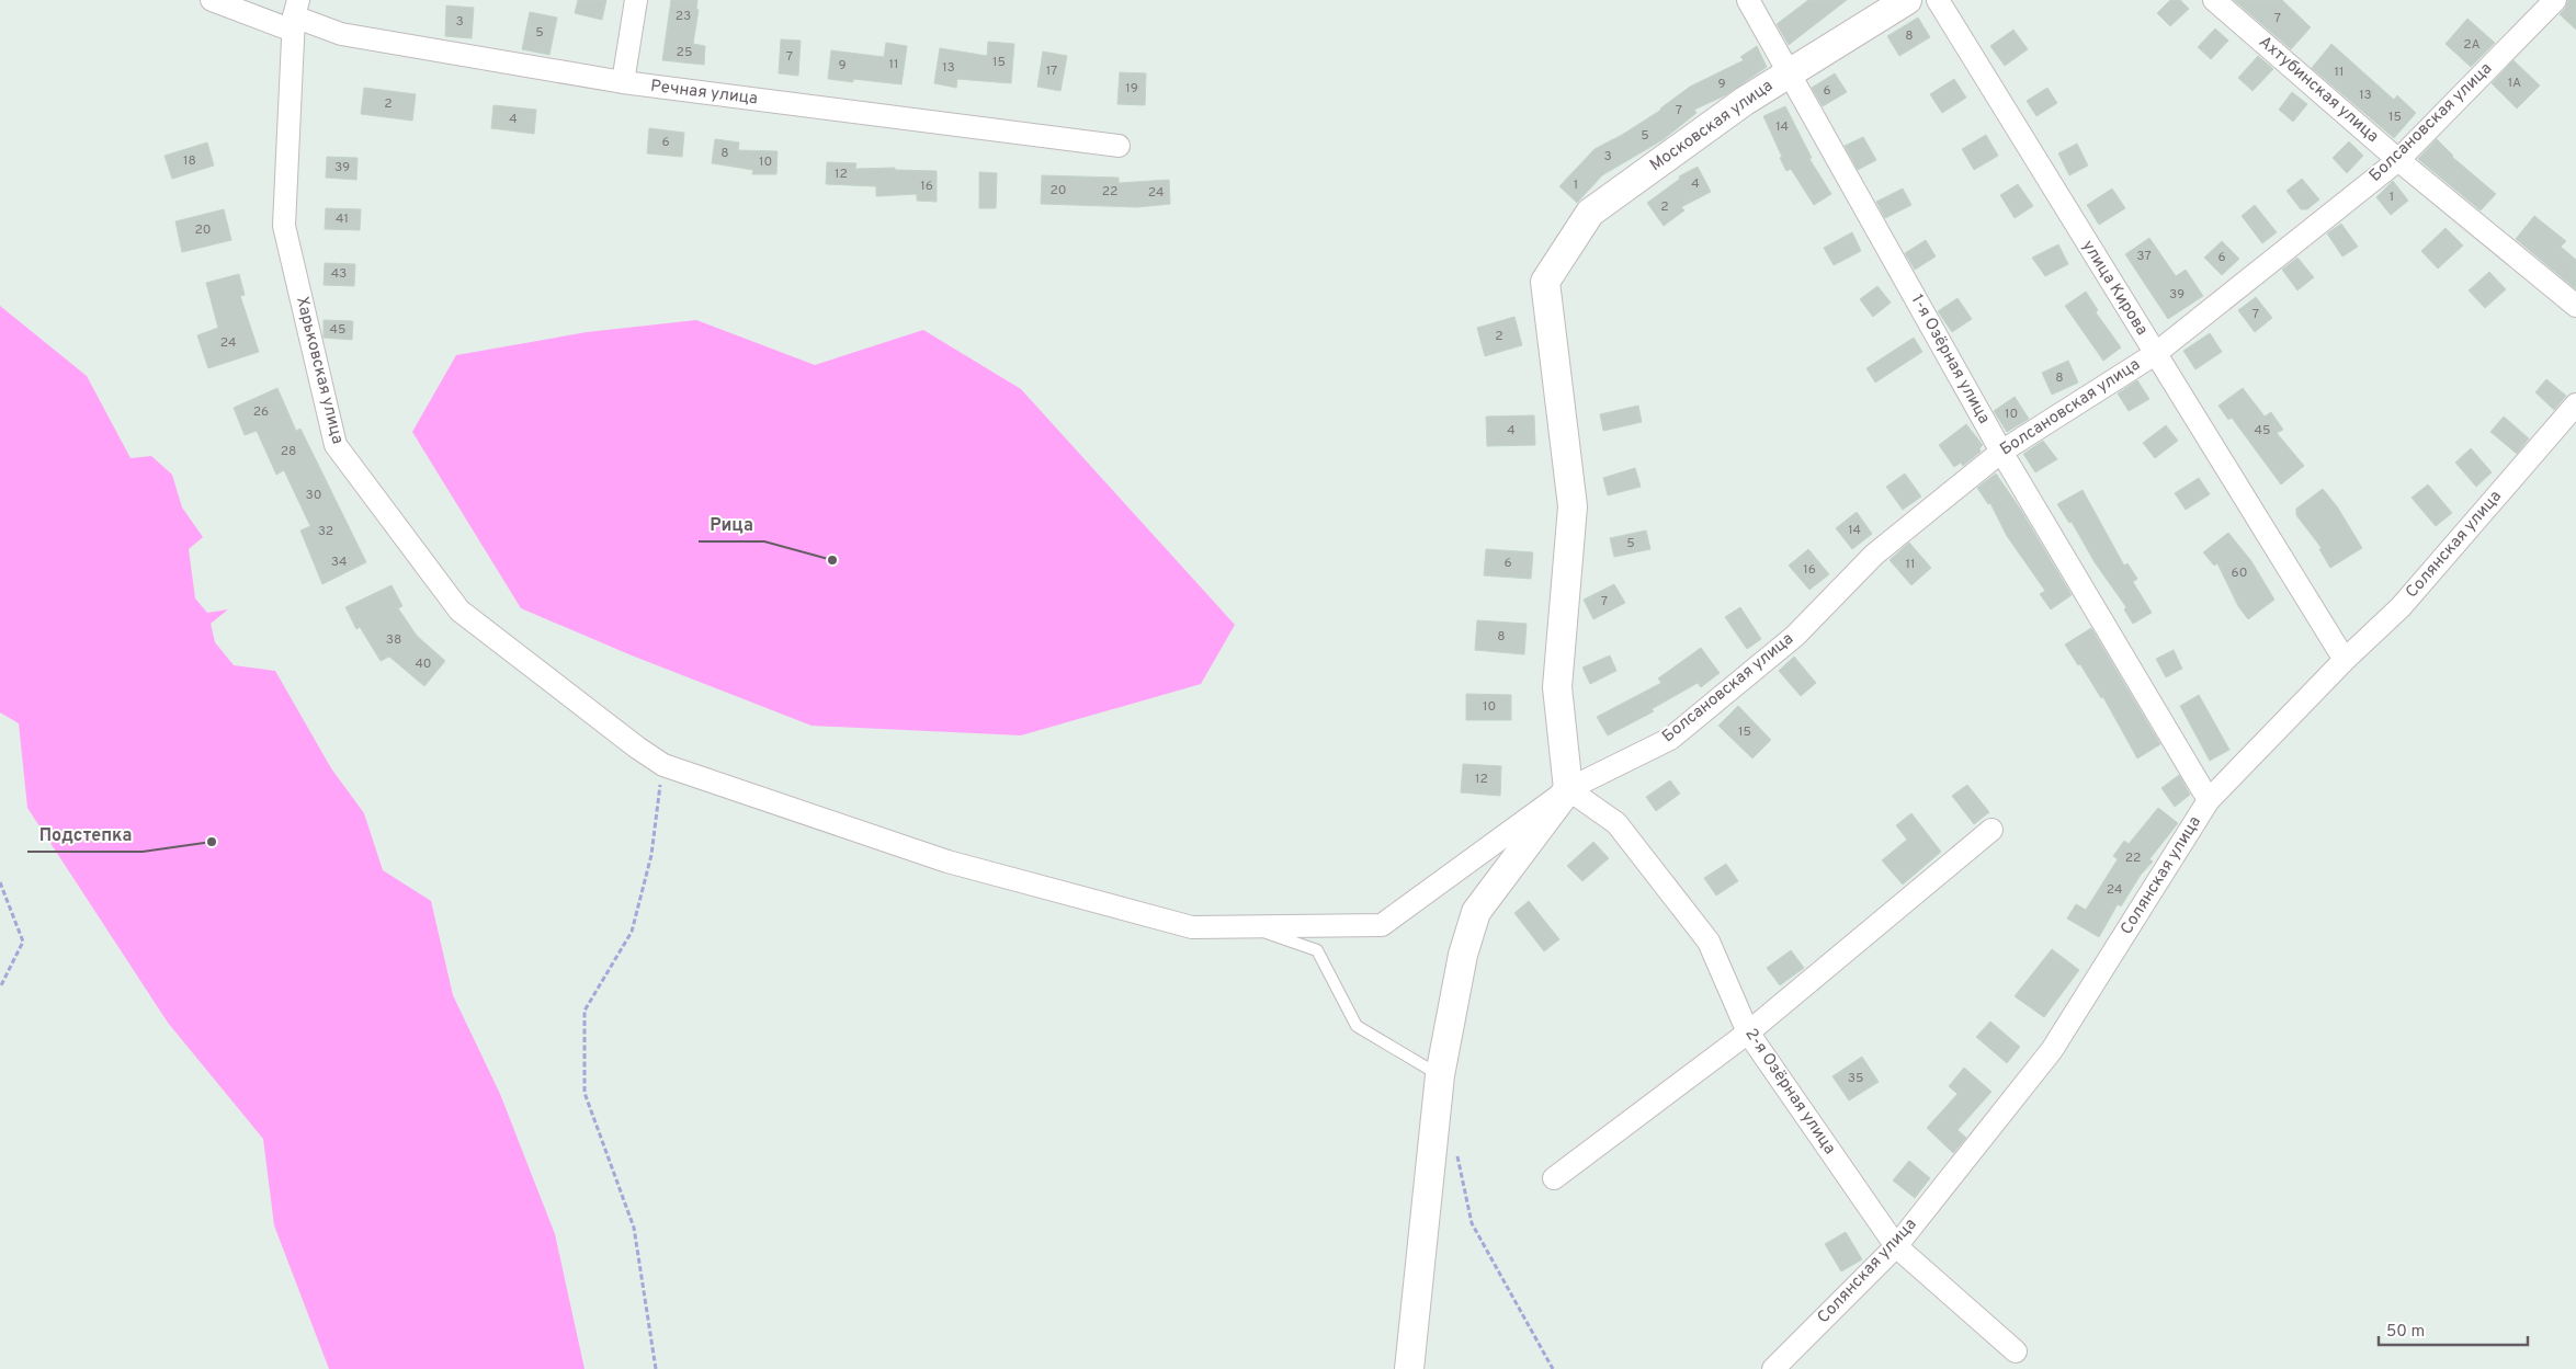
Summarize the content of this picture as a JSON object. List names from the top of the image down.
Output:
{
  "streets": {
    "street": [
      "Ахтубинская улица",
      "Речная улица",
      "Болсановская улица",
      "Московская улица",
      "улица Кирова",
      "1-я Озёрная улица",
      "Харьковская улица",
      "Солянская улица",
      "2-я Озёрная улица"
    ]
  },
  "crossings": [
    ["Ахтубинская улица", "Болсановская улица"],
    ["Речная улица", "Харьковская улица"],
    ["Болсановская улица", "Московская улица"],
    ["Болсановская улица", "улица Кирова"],
    ["Болсановская улица", "1-я Озёрная улица"],
    ["Болсановская улица", "Харьковская улица"],
    ["Болсановская улица", "2-я Озёрная улица"],
    ["Московская улица", "1-я Озёрная улица"],
    ["Московская улица", "2-я Озёрная улица"],
    ["улица Кирова", "Солянская улица"],
    ["1-я Озёрная улица", "Солянская улица"],
    ["Солянская улица", "2-я Озёрная улица"]
  ],
  "places": ["Рица", "Подстепка"],
  "house_numbers": [
    "23",
    "7",
    "3",
    "5",
    "8",
    "2А",
    "25",
    "7",
    "15",
    "11",
    "9",
    "13",
    "17",
    "11",
    "1А",
    "9",
    "19",
    "6",
    "13",
    "2",
    "7",
    "15",
    "4",
    "14",
    "5",
    "6",
    "8",
    "3",
    "18",
    "10",
    "39",
    "12",
    "4",
    "1",
    "16",
    "20",
    "22",
    "24",
    "1",
    "2",
    "41",
    "20",
    "37",
    "6",
    "43",
    "39",
    "7",
    "45",
    "2",
    "24",
    "8",
    "26",
    "10",
    "4",
    "45",
    "28",
    "30",
    "14",
    "32",
    "5",
    "34",
    "6",
    "11",
    "16",
    "60",
    "7",
    "8",
    "38",
    "40",
    "10",
    "15",
    "12",
    "22",
    "24",
    "35"
  ],
  "scale_bar": "50 m"
}
